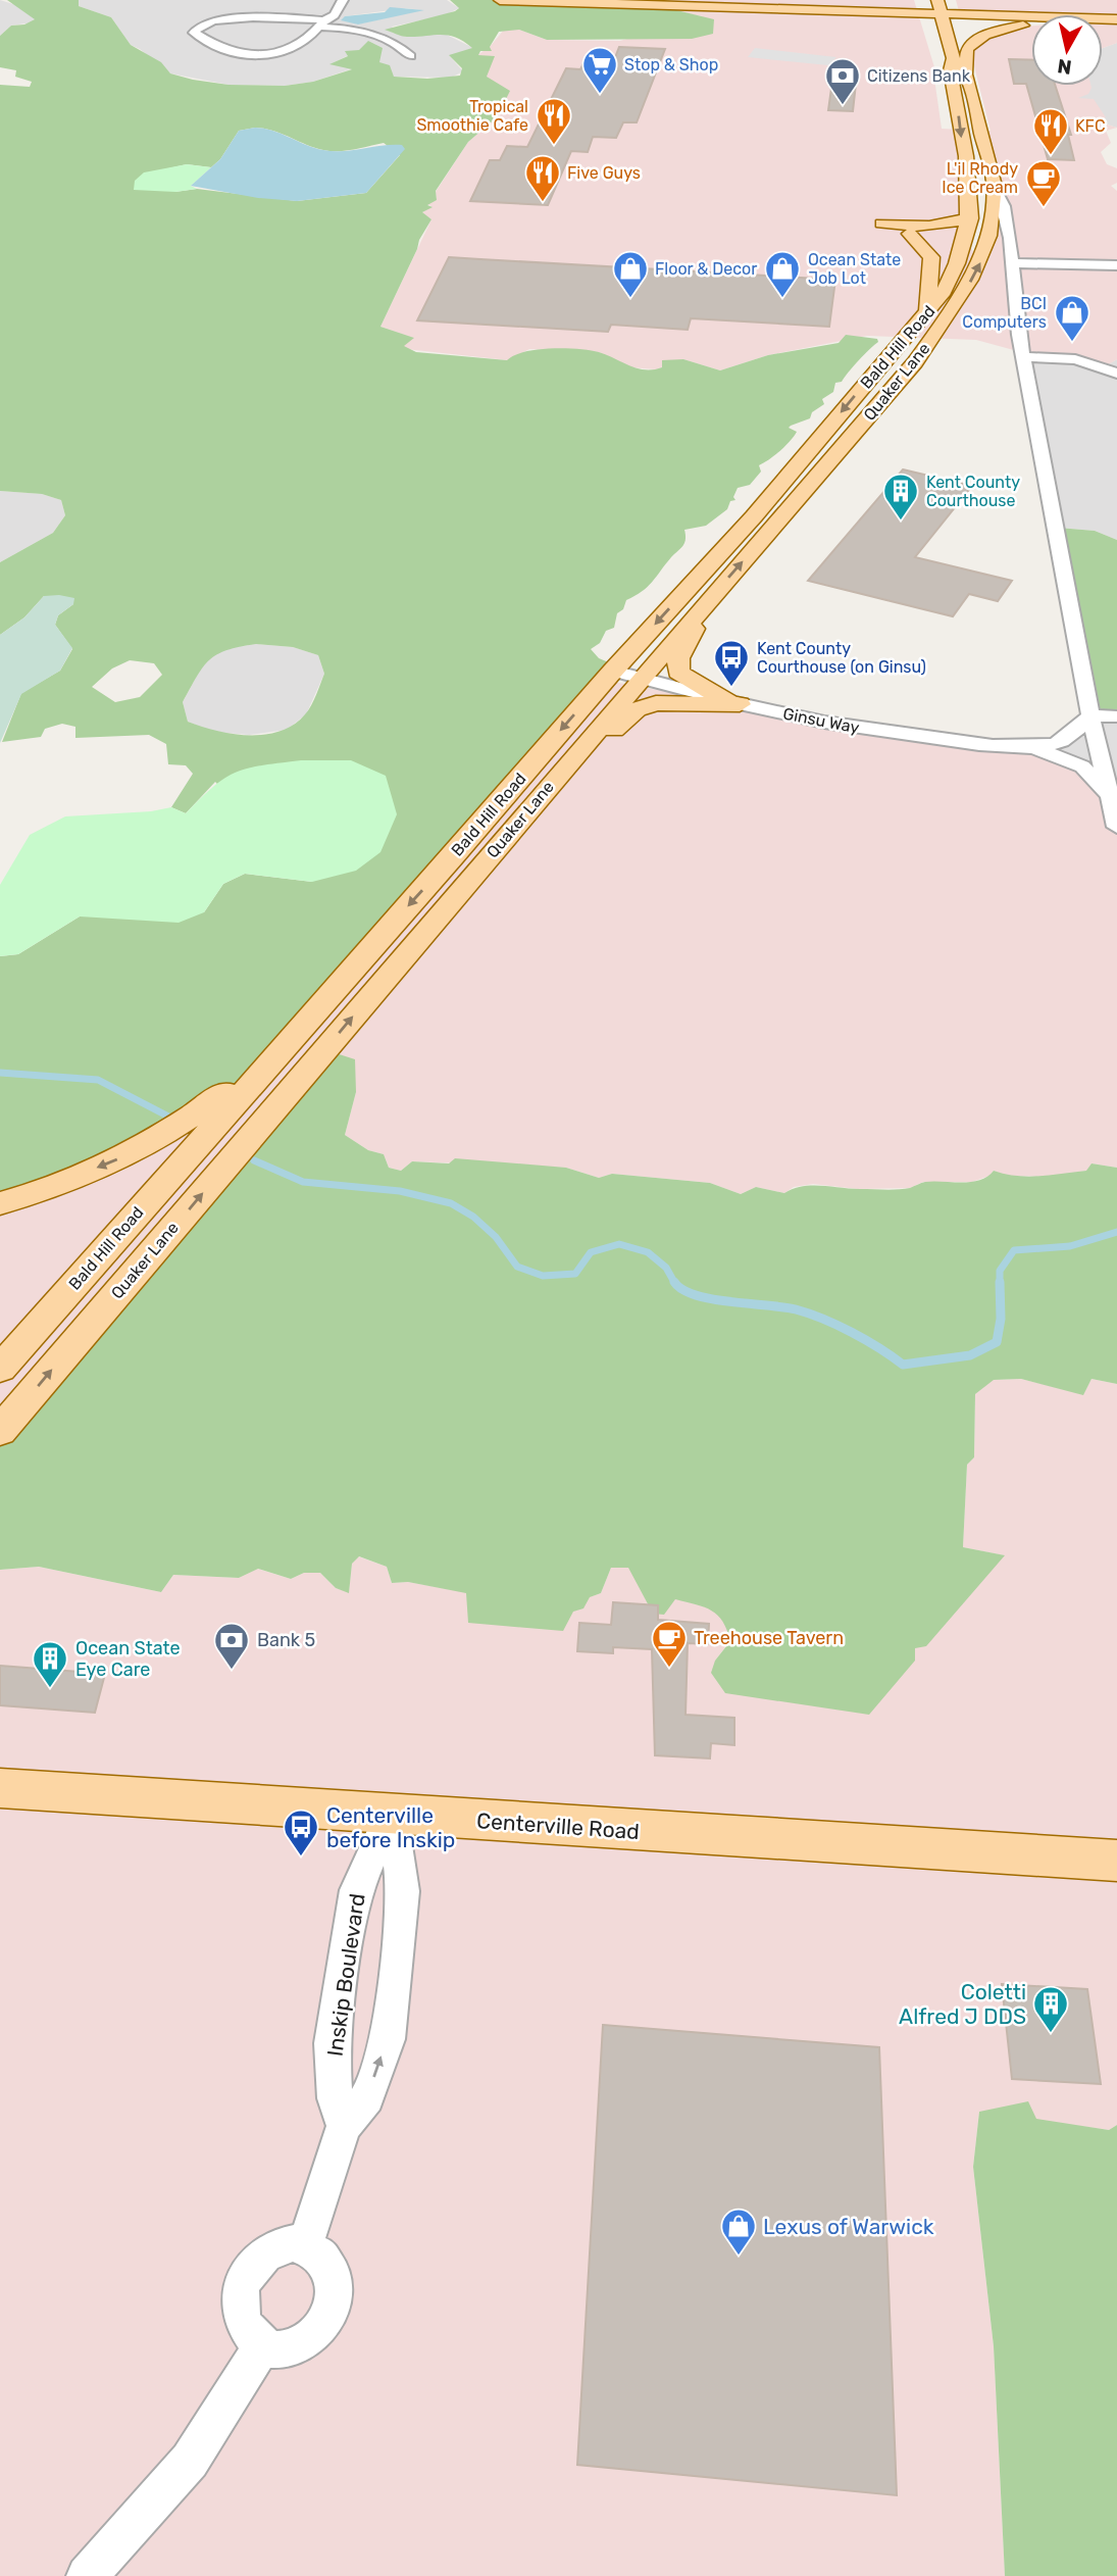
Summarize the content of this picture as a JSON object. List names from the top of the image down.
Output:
{
  "streets": {
    "main road": ["Bald Hill Road", "Quaker Lane", "Centerville Road"],
    "street": ["Ginsu Way", "Inskip Boulevard"]
  },
  "crossings": [
    ["Bald Hill Road", "Ginsu Way"],
    ["Quaker Lane", "Ginsu Way"],
    ["Centerville Road", "Inskip Boulevard"]
  ],
  "one_way": ["Bald Hill Road", "Quaker Lane"],
  "places": {
    "supermarket": ["Stop & Shop"],
    "bank": ["Citizens Bank", "Bank 5"],
    "restaurant": ["Tropical Smoothie Cafe", "KFC", "Five Guys"],
    "cafe": ["L'il Rhody Ice Cream", "Treehouse Tavern"],
    "shop": [
      "Floor & Decor",
      "Ocean State Job Lot",
      "BCI Computers",
      "Lexus of Warwick"
    ],
    "building": ["Kent County Courthouse", "Ocean State Eye Care", "Coletti Alfred J DDS"],
    "bus stop": ["Kent County Courthouse (on Ginsu)", "Centerville before Inskip"]
  },
  "north": "bottom"
}
